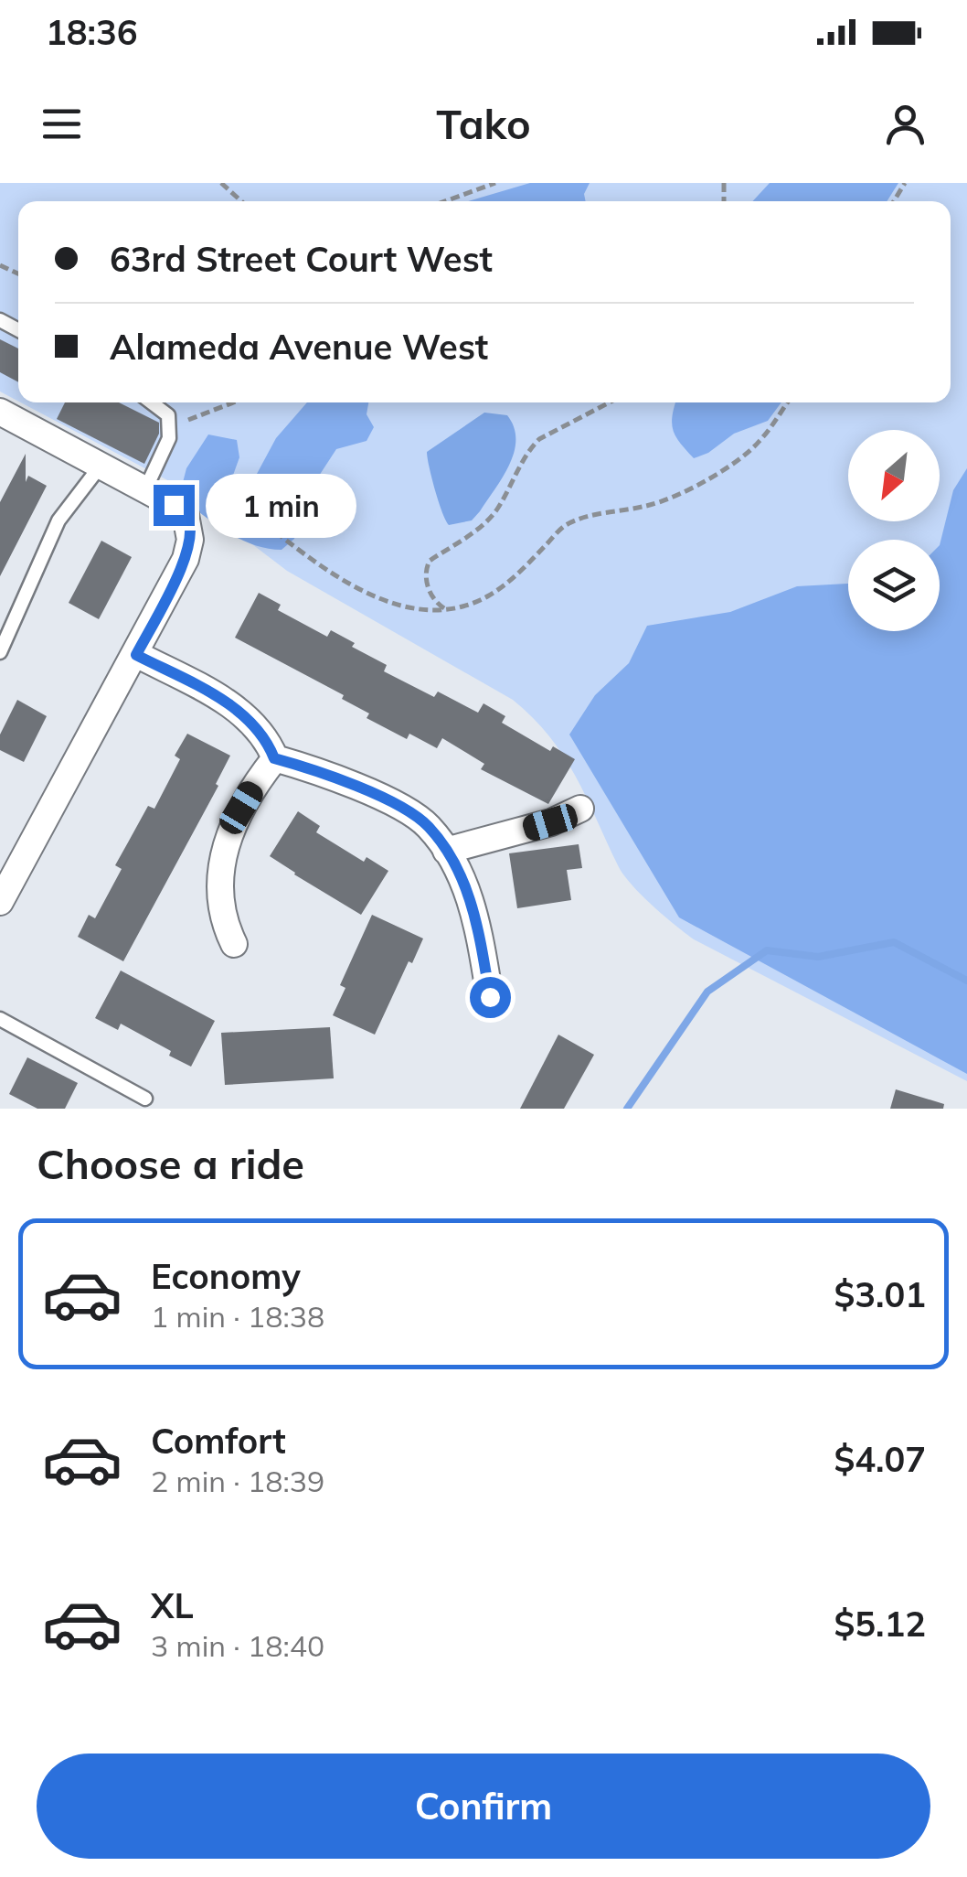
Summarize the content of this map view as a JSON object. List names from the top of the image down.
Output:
{
  "north": "bottom left",
  "page": {
    "status": "18:36",
    "header": "Tako",
    "banner": ["63rd Street Court West", "Alameda Avenue West"],
    "bubble": "1 min",
    "heading": "Choose a ride",
    "list": [
      {
        "name": "Economy",
        "note": "1 min · 18:38",
        "value": "$3.01"
      },
      {
        "name": "Comfort",
        "note": "2 min · 18:39",
        "value": "$4.07"
      },
      {
        "name": "XL",
        "note": "3 min · 18:40",
        "value": "$5.12"
      }
    ],
    "buttons": "Confirm"
  }
}
